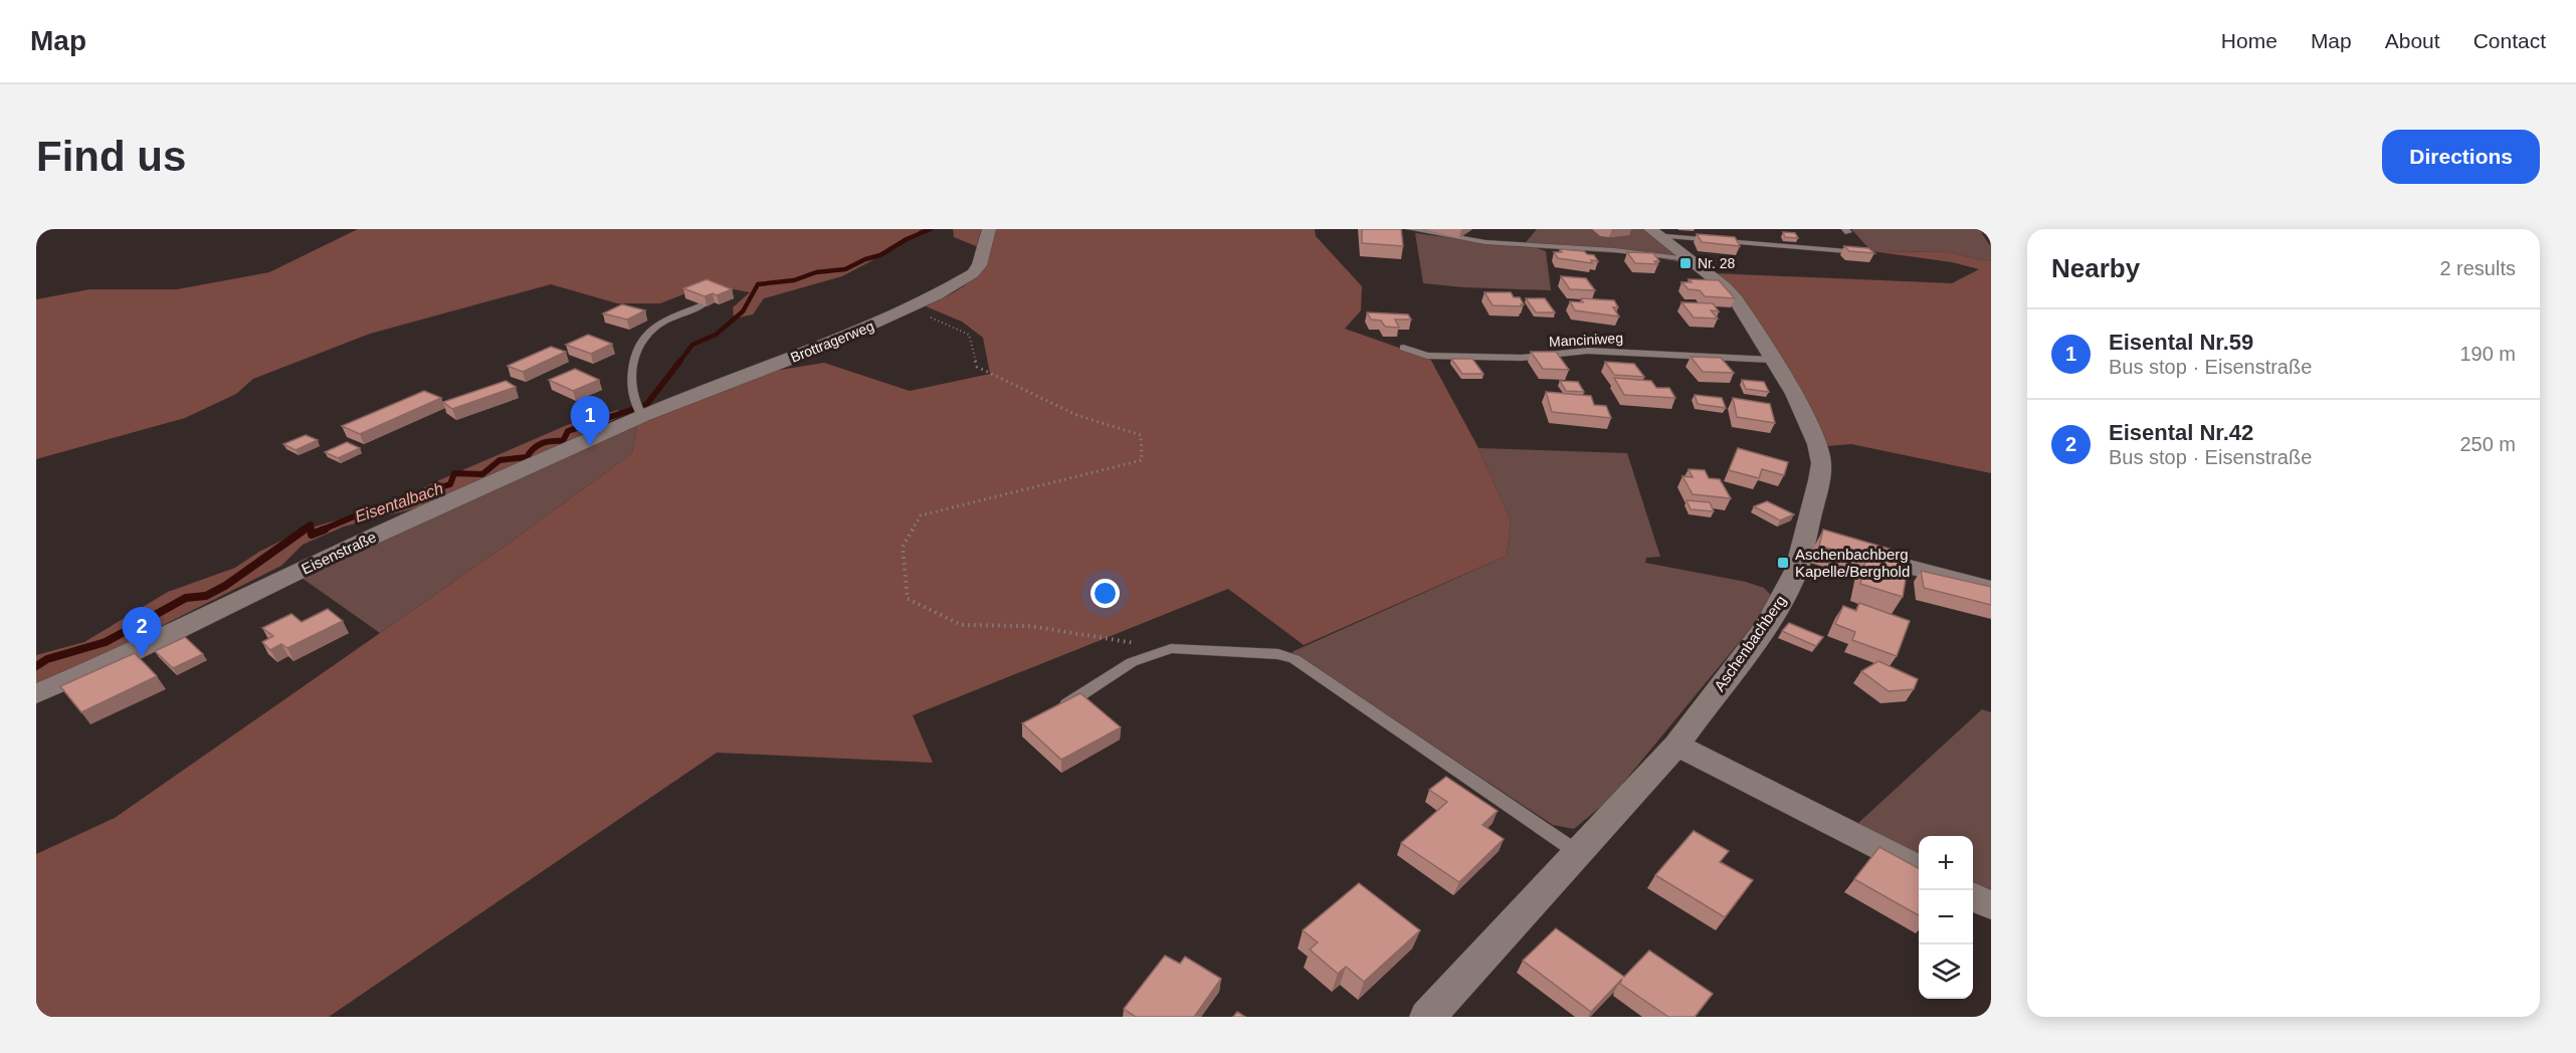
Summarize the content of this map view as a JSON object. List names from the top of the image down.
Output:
{
  "streets": {
    "street": ["Brottragerweg", "Eisenstraße", "Aschenbachberg"],
    "lane": ["Manciniweg"]
  },
  "crossings": [
    ["Manciniweg", "Aschenbachberg"],
    ["Brottragerweg", "Eisenstraße"]
  ],
  "water": ["Eisentalbach"],
  "places": {
    "transit": ["Nr. 28", "Aschenbachberg Kapelle/Berghold"]
  },
  "page": {
    "header": "Map",
    "nav": [
      "Home",
      "Map",
      "About",
      "Contact"
    ],
    "buttons": "Directions",
    "title": "Find us",
    "heading": ["Nearby", "2 results"],
    "list": [
      {
        "mark": "1",
        "name": "Eisental Nr.59",
        "note": "Bus stop · Eisenstraße",
        "value": "190 m"
      },
      {
        "mark": "2",
        "name": "Eisental Nr.42",
        "note": "Bus stop · Eisenstraße",
        "value": "250 m"
      }
    ],
    "pins": ["1", "2"],
    "map_buttons": ["+", "−"]
  }
}
